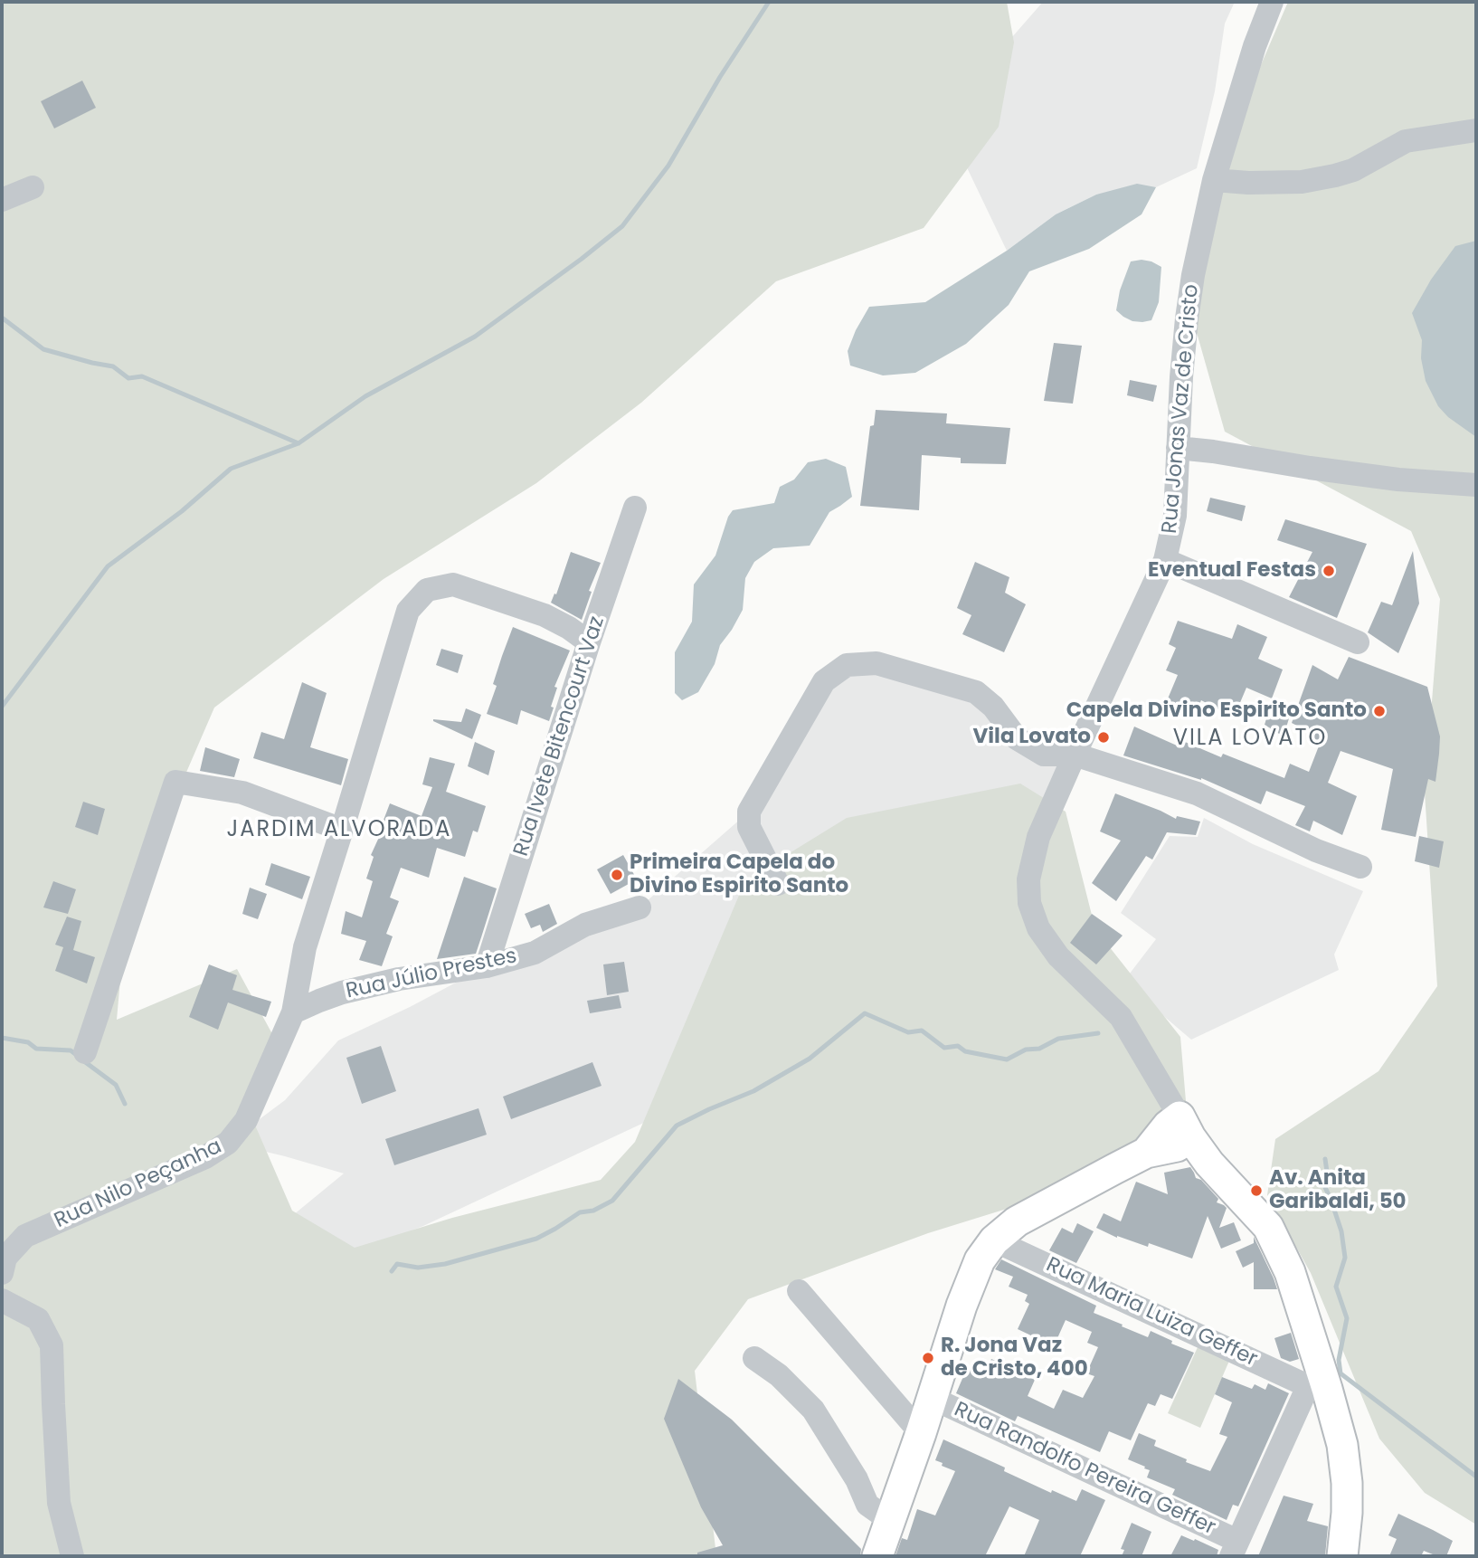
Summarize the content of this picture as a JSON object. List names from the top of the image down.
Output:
{
  "streets": {
    "street": [
      "Rua Jonas Vaz de Cristo",
      "Rua Ivete Bitencourt Vaz",
      "Rua Júlio Prestes",
      "Rua Nilo Peçanha",
      "Rua Maria Luiza Geffer",
      "Rua Randolfo Pereira Geffer"
    ]
  },
  "crossings": [
    ["Rua Ivete Bitencourt Vaz", "Rua Júlio Prestes"],
    ["Rua Ivete Bitencourt Vaz", "Rua Nilo Peçanha"],
    ["Rua Júlio Prestes", "Rua Nilo Peçanha"]
  ],
  "districts": ["VILA LOVATO", "JARDIM ALVORADA"],
  "places": [
    "Eventual Festas",
    "Capela Divino Espirito Santo",
    "Vila Lovato",
    "Primeira Capela do Divino Espirito Santo",
    "Av. Anita Garibaldi, 50",
    "R. Jona Vaz de Cristo, 400"
  ]
}
